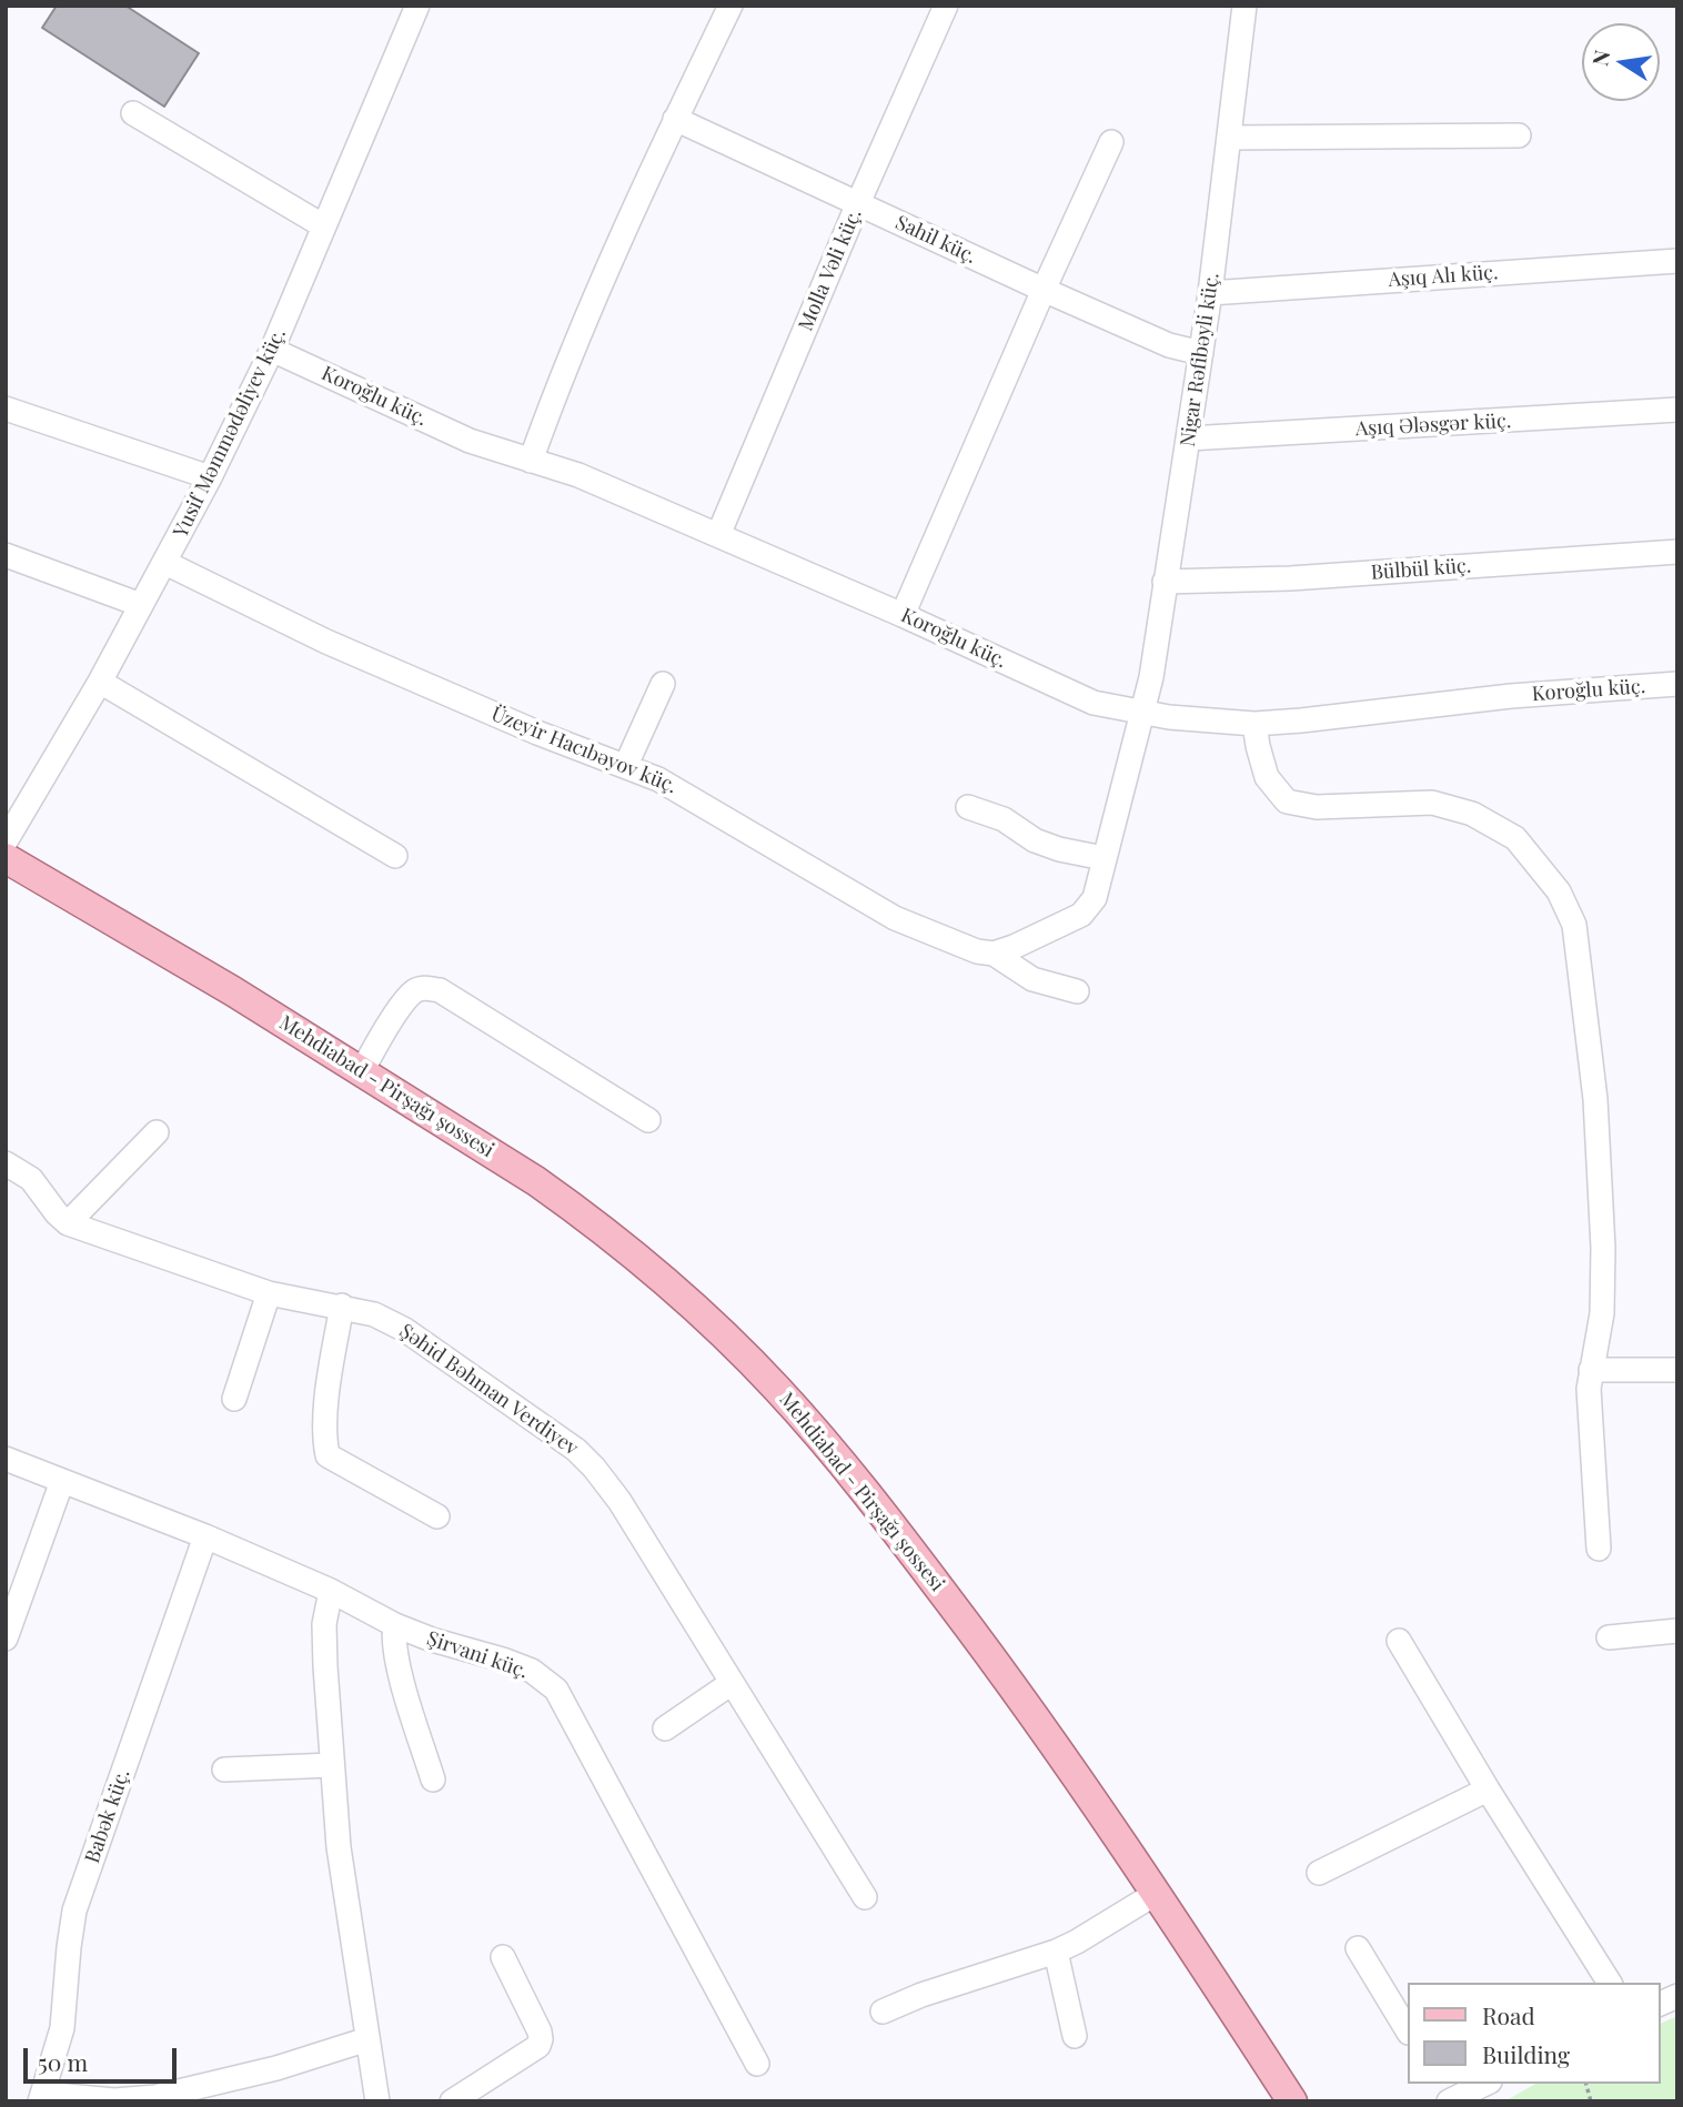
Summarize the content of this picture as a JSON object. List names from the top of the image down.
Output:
{
  "streets": {
    "main road": ["Mehdiabad - Pirşağı şossesi"],
    "street": [
      "Sahil küç.",
      "Molla Vəli küç.",
      "Aşıq Alı küç.",
      "Nigar Rəfibəyli küç.",
      "Koroğlu küç.",
      "Aşıq Ələsgər küç.",
      "Yusif Məmmədəliyev küç.",
      "Bülbül küç.",
      "Üzeyir Hacıbəyov küç.",
      "Şəhid Bəhman Verdiyev",
      "Şirvani küç.",
      "Babək küç."
    ]
  },
  "crossings": [
    ["Sahil küç.", "Molla Vəli küç."],
    ["Sahil küç.", "Nigar Rəfibəyli küç."],
    ["Molla Vəli küç.", "Koroğlu küç."],
    ["Aşıq Alı küç.", "Nigar Rəfibəyli küç."],
    ["Nigar Rəfibəyli küç.", "Koroğlu küç."],
    ["Nigar Rəfibəyli küç.", "Aşıq Ələsgər küç."],
    ["Nigar Rəfibəyli küç.", "Bülbül küç."],
    ["Nigar Rəfibəyli küç.", "Üzeyir Hacıbəyov küç."],
    ["Koroğlu küç.", "Yusif Məmmədəliyev küç."],
    ["Yusif Məmmədəliyev küç.", "Üzeyir Hacıbəyov küç."],
    ["Şirvani küç.", "Babək küç."]
  ],
  "legend": ["Road", "Building"],
  "scale_bar": "50 m",
  "north": "left"
}
